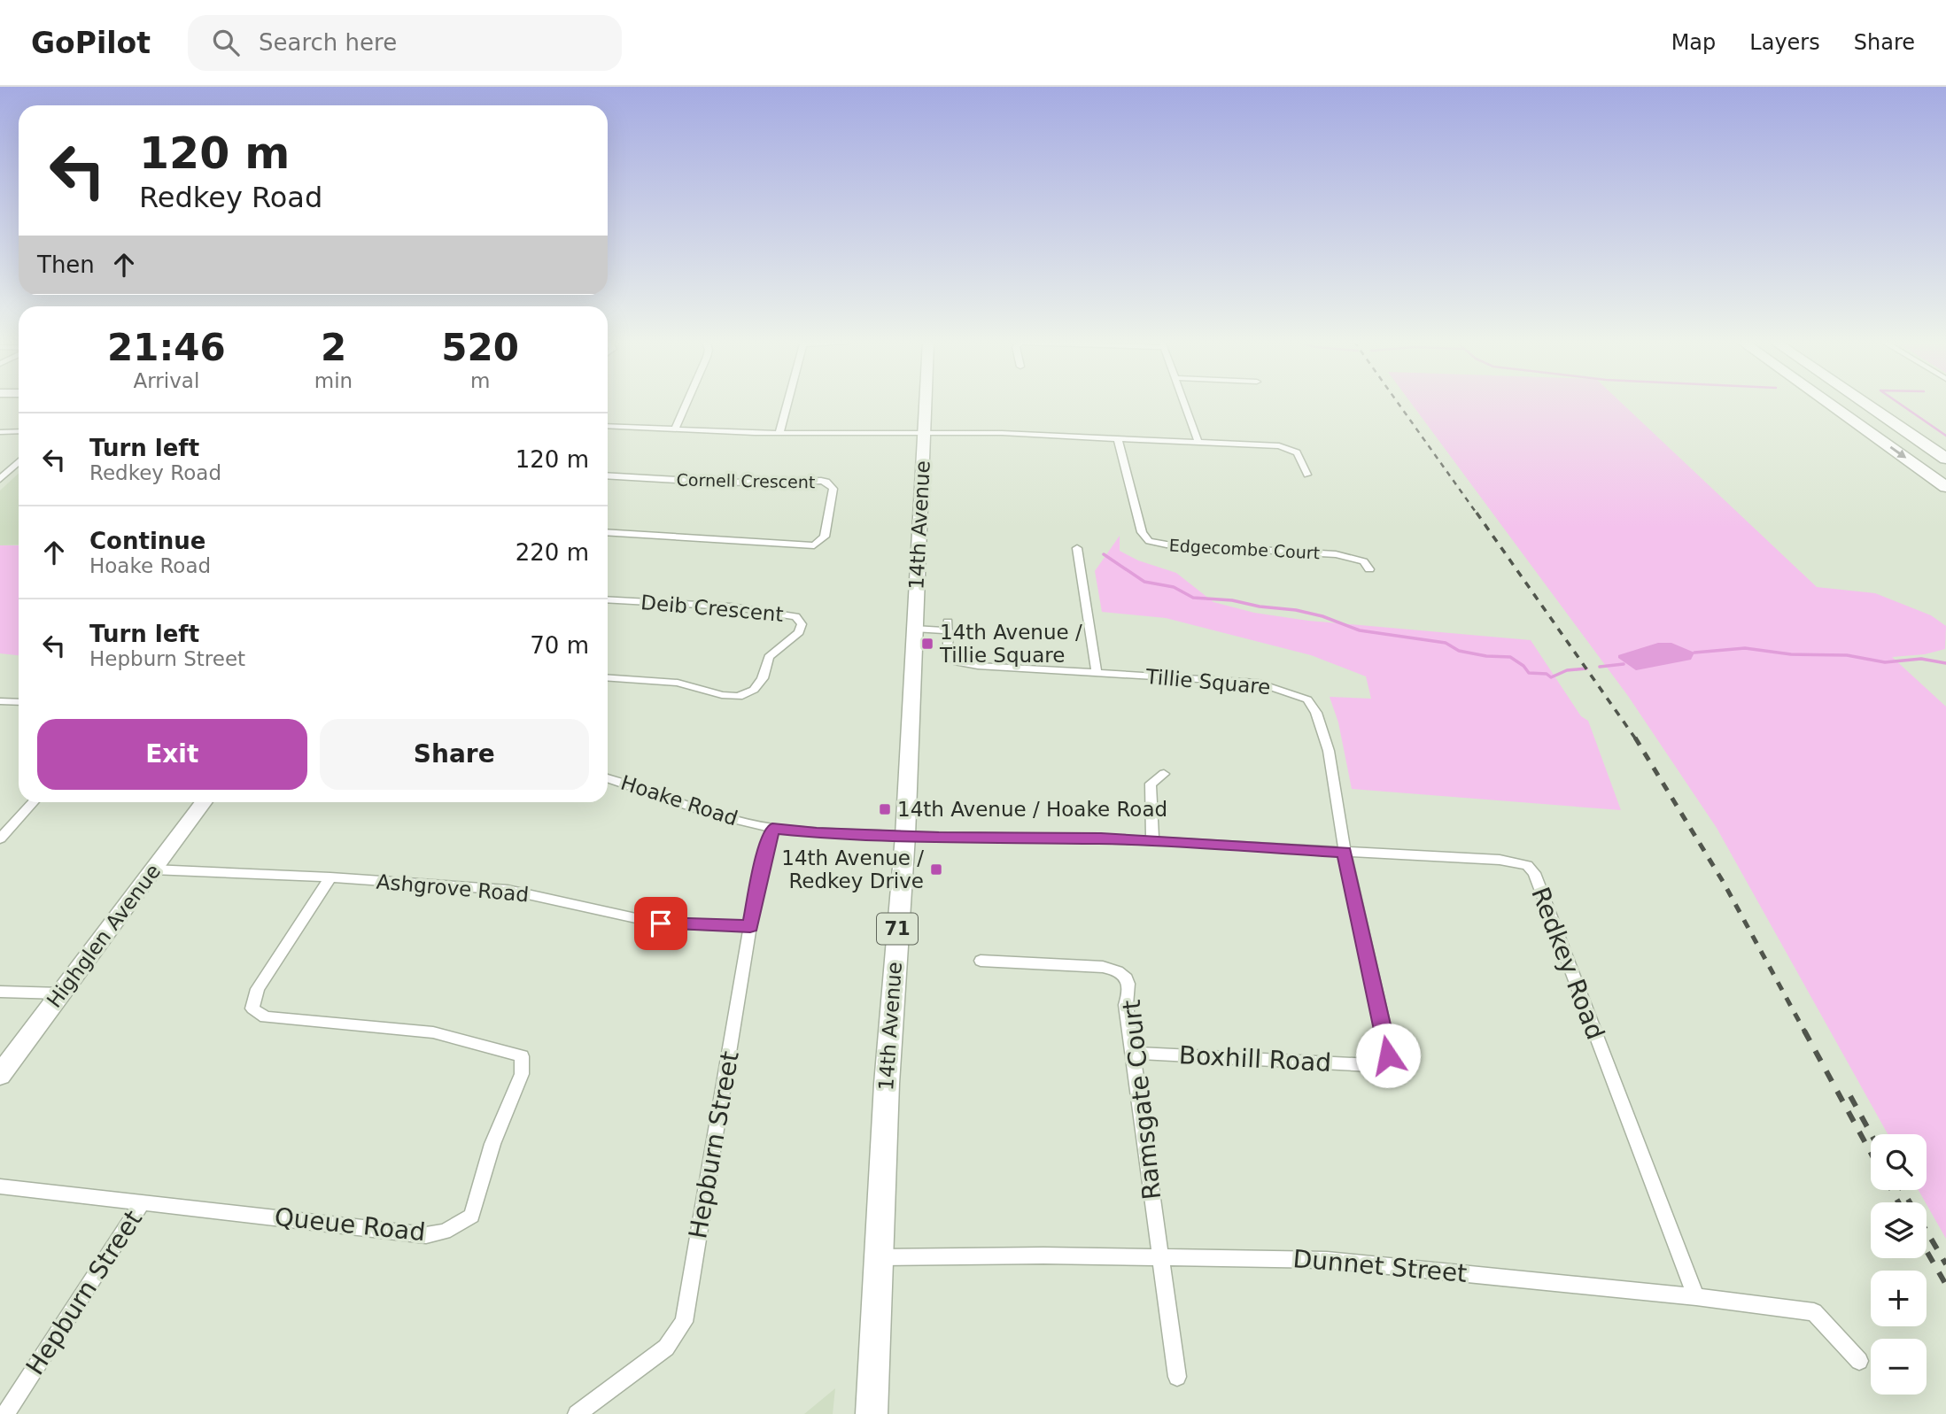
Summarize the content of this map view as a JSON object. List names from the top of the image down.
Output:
{
  "streets": {
    "main road": ["14th Avenue", "71"],
    "street": [
      "Cornell Crescent",
      "Edgecombe Court",
      "Deib Crescent",
      "Tillie Square",
      "Hoake Road",
      "Ashgrove Road",
      "Highglen Avenue",
      "Redkey Road",
      "Boxhill Road",
      "Ramsgate Court",
      "Hepburn Street",
      "Queue Road",
      "Dunnet Street"
    ]
  },
  "crossings": [
    ["14th Avenue", "Tillie Square"],
    ["14th Avenue", "Hoake Road"],
    ["14th Avenue", "Redkey Road"],
    ["14th Avenue", "Dunnet Street"],
    ["Tillie Square", "Redkey Road"],
    ["Tillie Square", "Boxhill Road"],
    ["Hoake Road", "Redkey Road"],
    ["Hoake Road", "Hepburn Street"],
    ["Ashgrove Road", "Highglen Avenue"],
    ["Ashgrove Road", "Hepburn Street"],
    ["Ashgrove Road", "Queue Road"],
    ["Redkey Road", "Boxhill Road"],
    ["Redkey Road", "Dunnet Street"],
    ["Boxhill Road", "Ramsgate Court"],
    ["Ramsgate Court", "Dunnet Street"],
    ["Hepburn Street", "Queue Road"]
  ],
  "places": {
    "transit": ["14th Avenue / Tillie Square", "14th Avenue / Hoake Road", "14th Avenue / Redkey Drive"]
  },
  "page": {
    "header": "GoPilot",
    "search": "Search here",
    "nav": ["Map", "Layers", "Share"],
    "turn": ["120 m", "Redkey Road"],
    "then": "Then",
    "eta": [
      "21:46",
      "Arrival",
      "2",
      "min",
      "520",
      "m"
    ],
    "list": [
      {
        "name": "Turn left",
        "note": "Redkey Road",
        "value": "120 m"
      },
      {
        "name": "Continue",
        "note": "Hoake Road",
        "value": "220 m"
      },
      {
        "name": "Turn left",
        "note": "Hepburn Street",
        "value": "70 m"
      }
    ],
    "buttons": ["Exit", "Share"],
    "map_buttons": ["+", "−"]
  }
}
